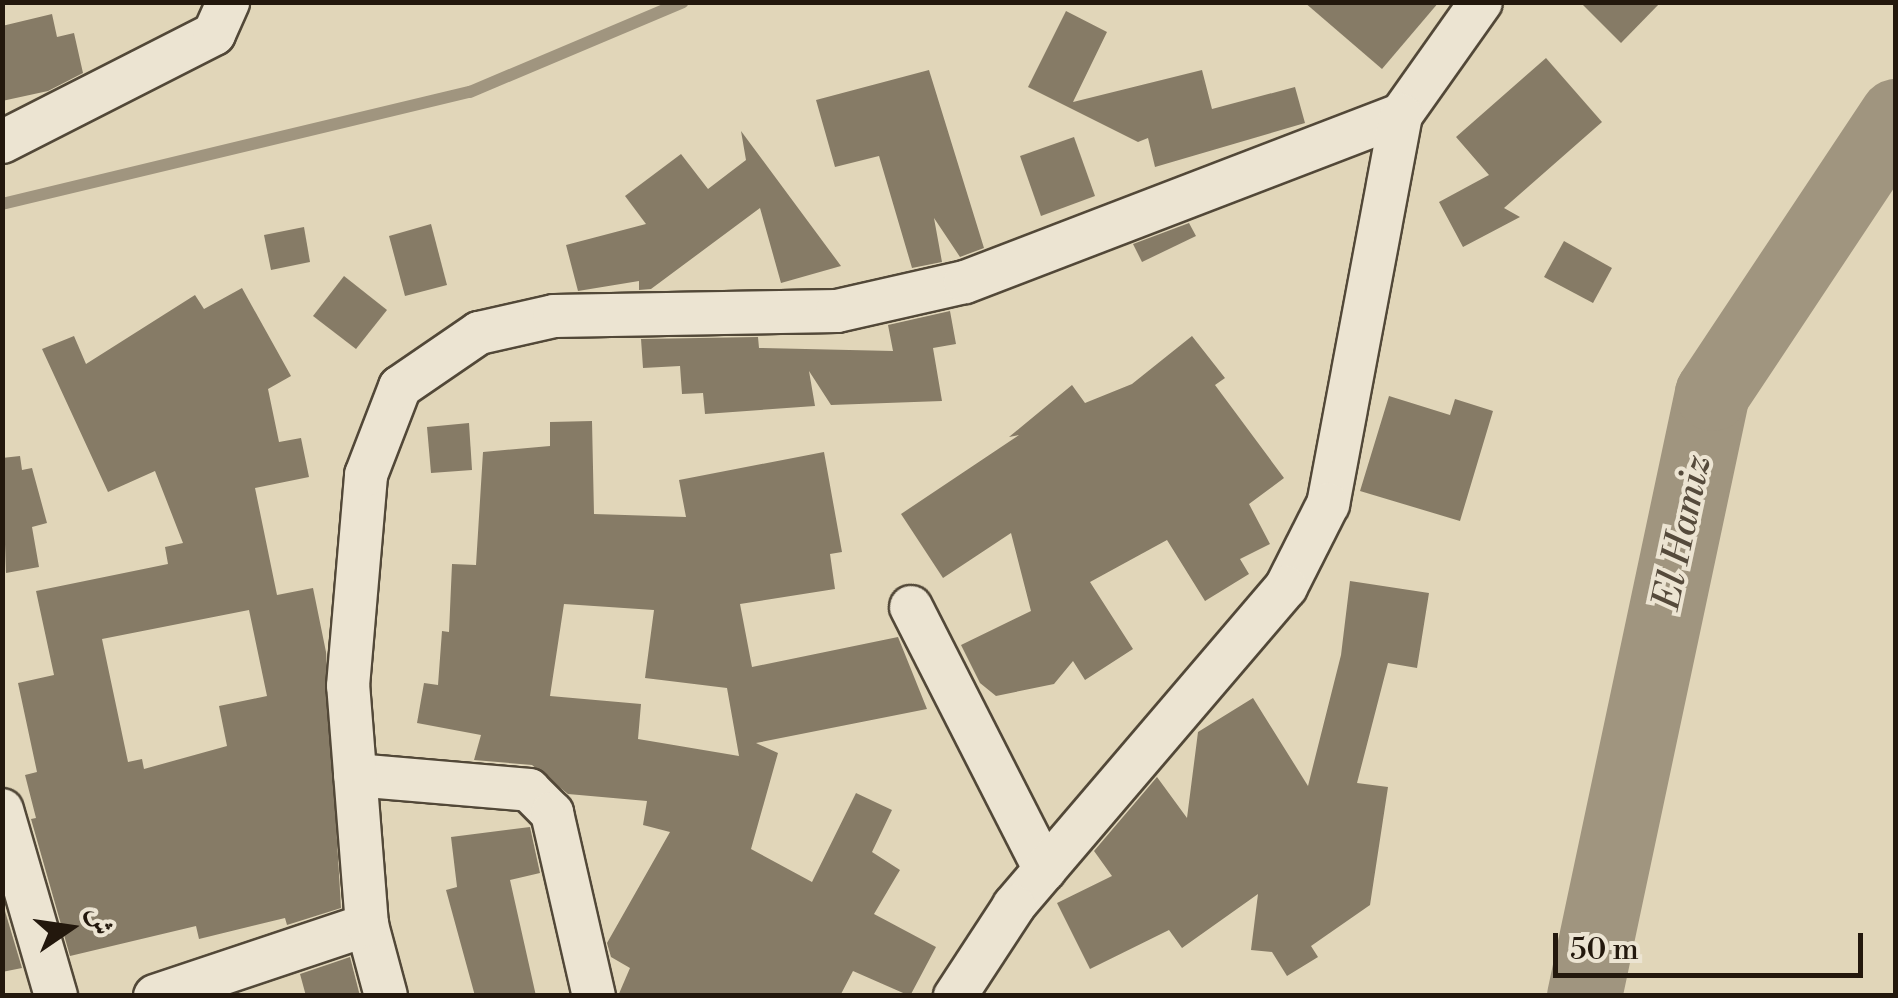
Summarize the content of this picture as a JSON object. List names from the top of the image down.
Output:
{
  "water": ["El Hamiz"],
  "scale_bar": "50 m",
  "north": "right"
}
